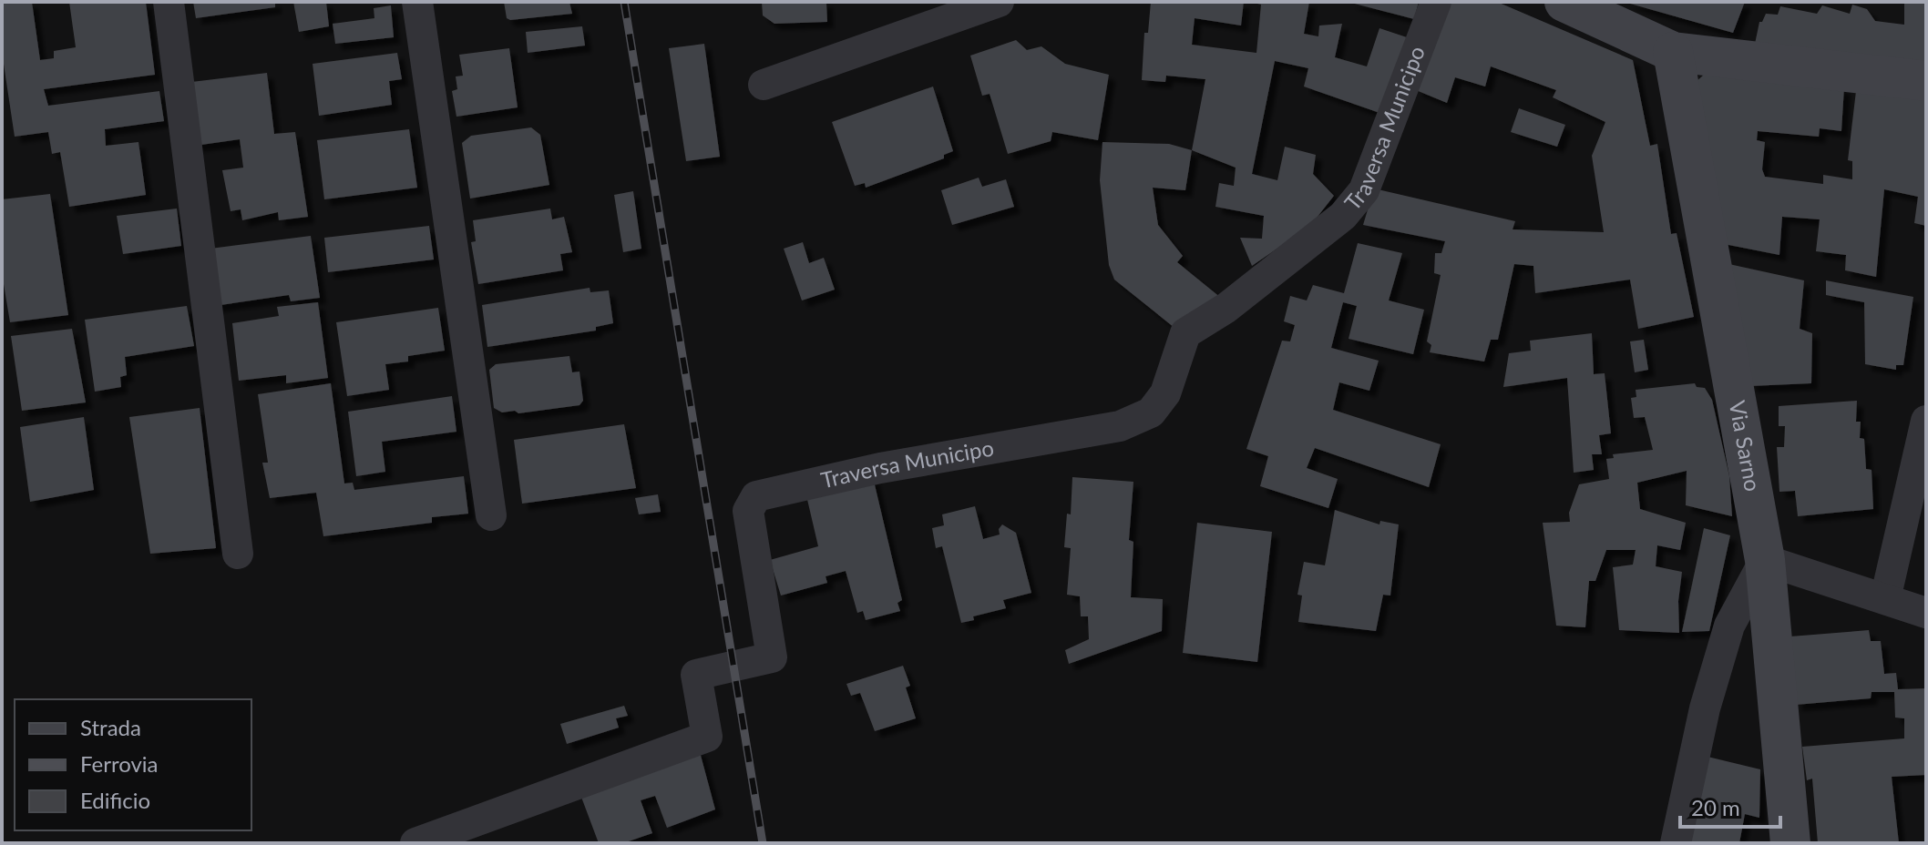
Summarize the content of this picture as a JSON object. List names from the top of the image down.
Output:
{
  "streets": {
    "main road": ["Via Sarno"],
    "street": ["Traversa Municipo"]
  },
  "legend": ["Strada", "Ferrovia", "Edificio"],
  "scale_bar": "20 m"
}
